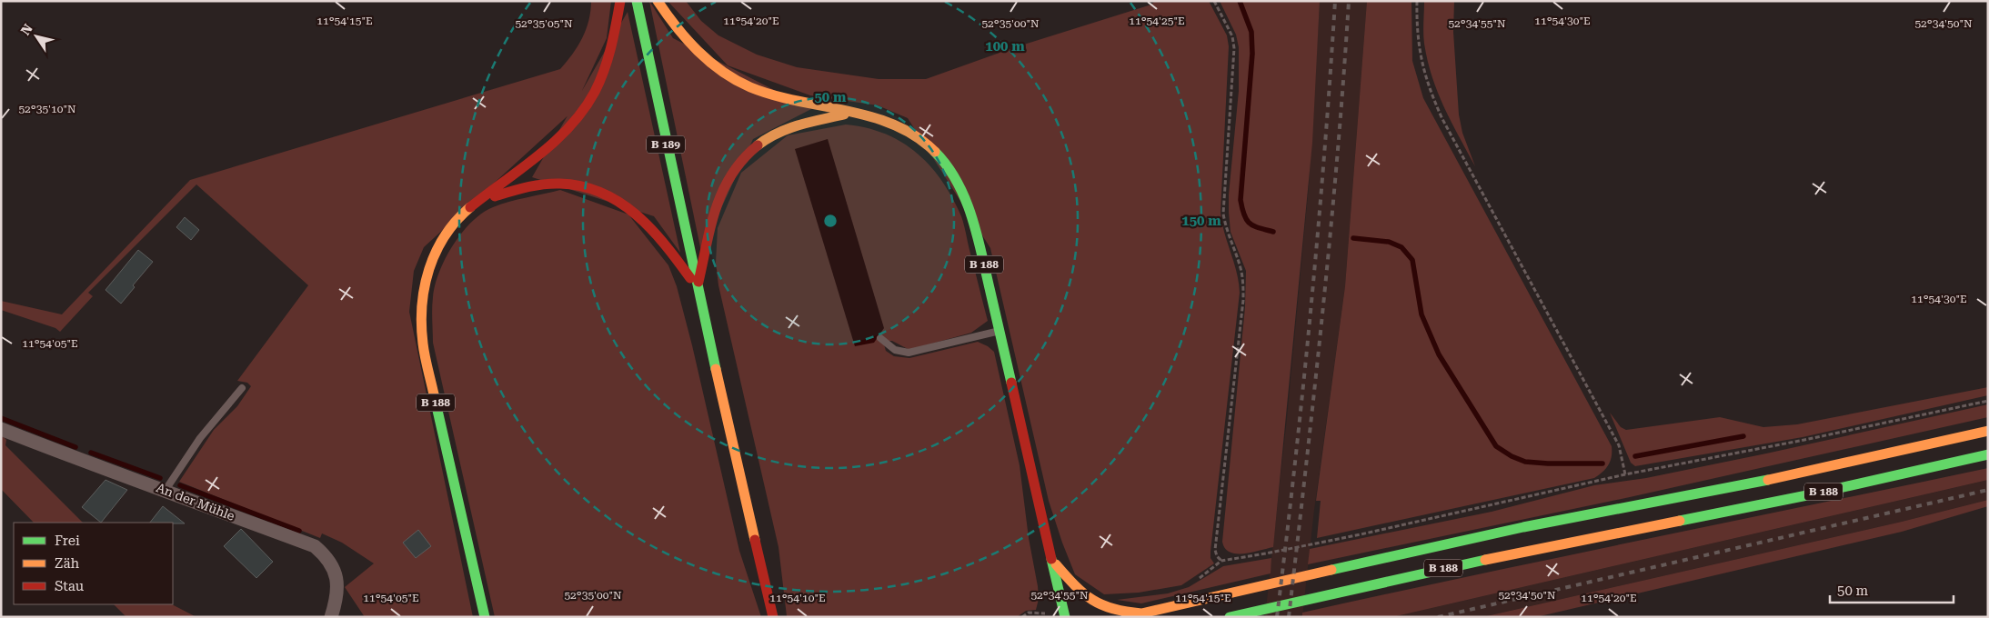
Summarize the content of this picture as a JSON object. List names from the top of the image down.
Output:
{
  "streets": {
    "highway": ["B 189", "B 188"],
    "street": ["An der Mühle"]
  },
  "crossings": [
    ["B 189", "B 188"]
  ],
  "legend": ["Frei", "Zäh", "Stau"],
  "scale_bar": "50 m",
  "north": "top left",
  "coordinates": [
    "11°54'20\"E",
    "11°54'15\"E",
    "11°54'25\"E",
    "11°54'30\"E",
    "52°35'05\"N",
    "52°35'00\"N",
    "52°34'55\"N",
    "52°34'50\"N",
    "52°35'10\"N",
    "11°54'05\"E",
    "11°54'10\"E"
  ],
  "rings": ["100 m", "50 m", "150 m"]
}
